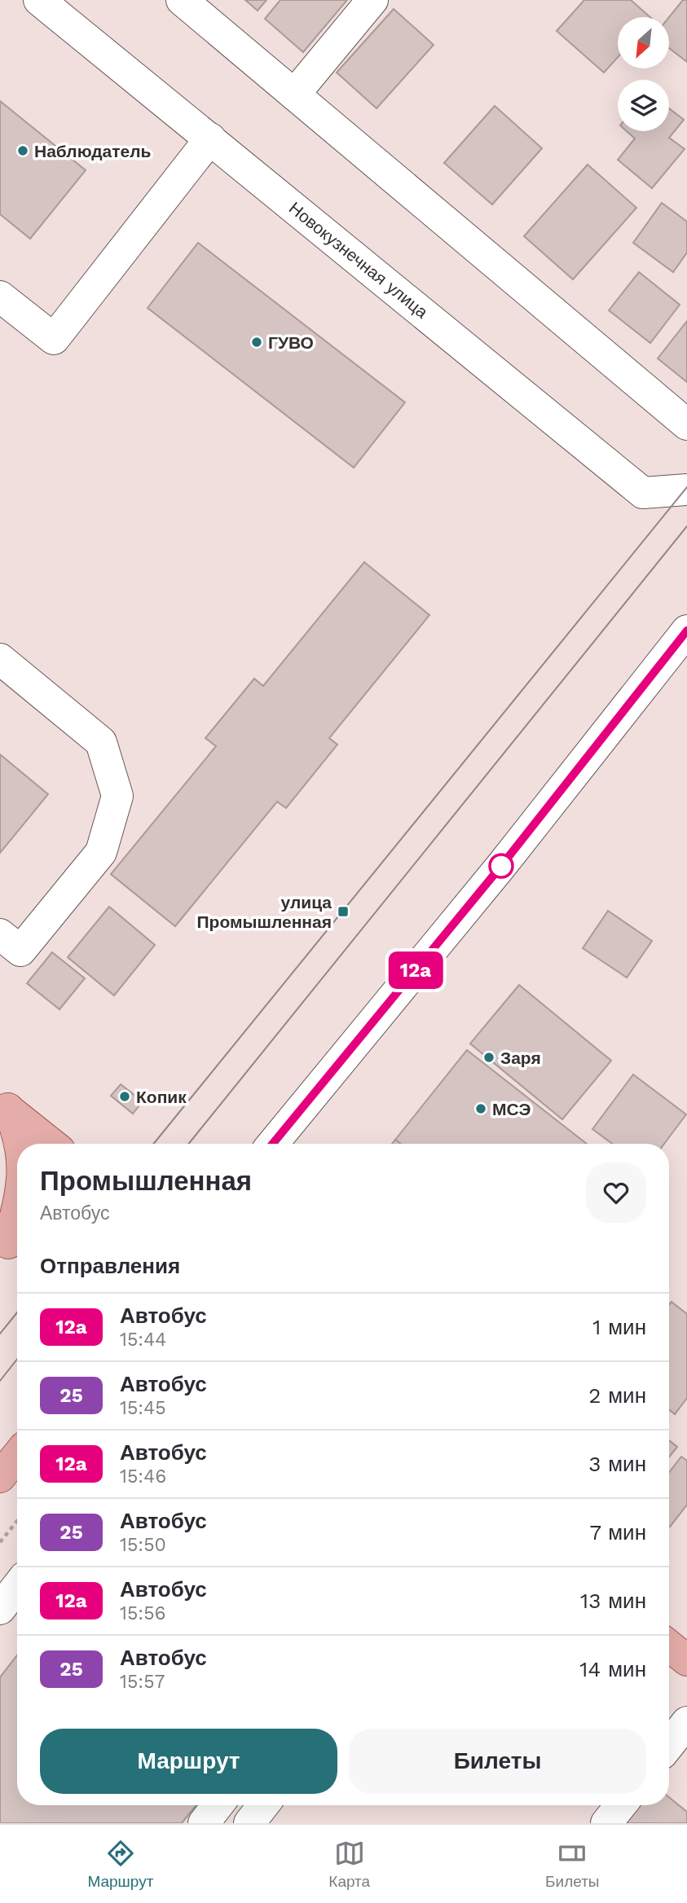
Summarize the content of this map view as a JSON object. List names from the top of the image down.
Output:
{
  "streets": {
    "street": ["Новокузнечная улица"]
  },
  "places": {
    "other": [
      "Наблюдатель",
      "ГУВО",
      "Заря",
      "Копик",
      "МСЭ"
    ],
    "transit": ["улица Промышленная"]
  },
  "lines": ["bus line 12a"],
  "north": "bottom left",
  "page": {
    "on_map": "12a",
    "heading": [
      ["Промышленная", "Автобус"],
      "Отправления"
    ],
    "list": [
      {
        "mark": "12a",
        "name": "Автобус",
        "note": "15:44",
        "value": "1 мин"
      },
      {
        "mark": "25",
        "name": "Автобус",
        "note": "15:45",
        "value": "2 мин"
      },
      {
        "mark": "12a",
        "name": "Автобус",
        "note": "15:46",
        "value": "3 мин"
      },
      {
        "mark": "25",
        "name": "Автобус",
        "note": "15:50",
        "value": "7 мин"
      },
      {
        "mark": "12a",
        "name": "Автобус",
        "note": "15:56",
        "value": "13 мин"
      },
      {
        "mark": "25",
        "name": "Автобус",
        "note": "15:57",
        "value": "14 мин"
      }
    ],
    "buttons": ["Маршрут", "Билеты"],
    "tabs": ["Маршрут", "Карта", "Билеты"]
  }
}
